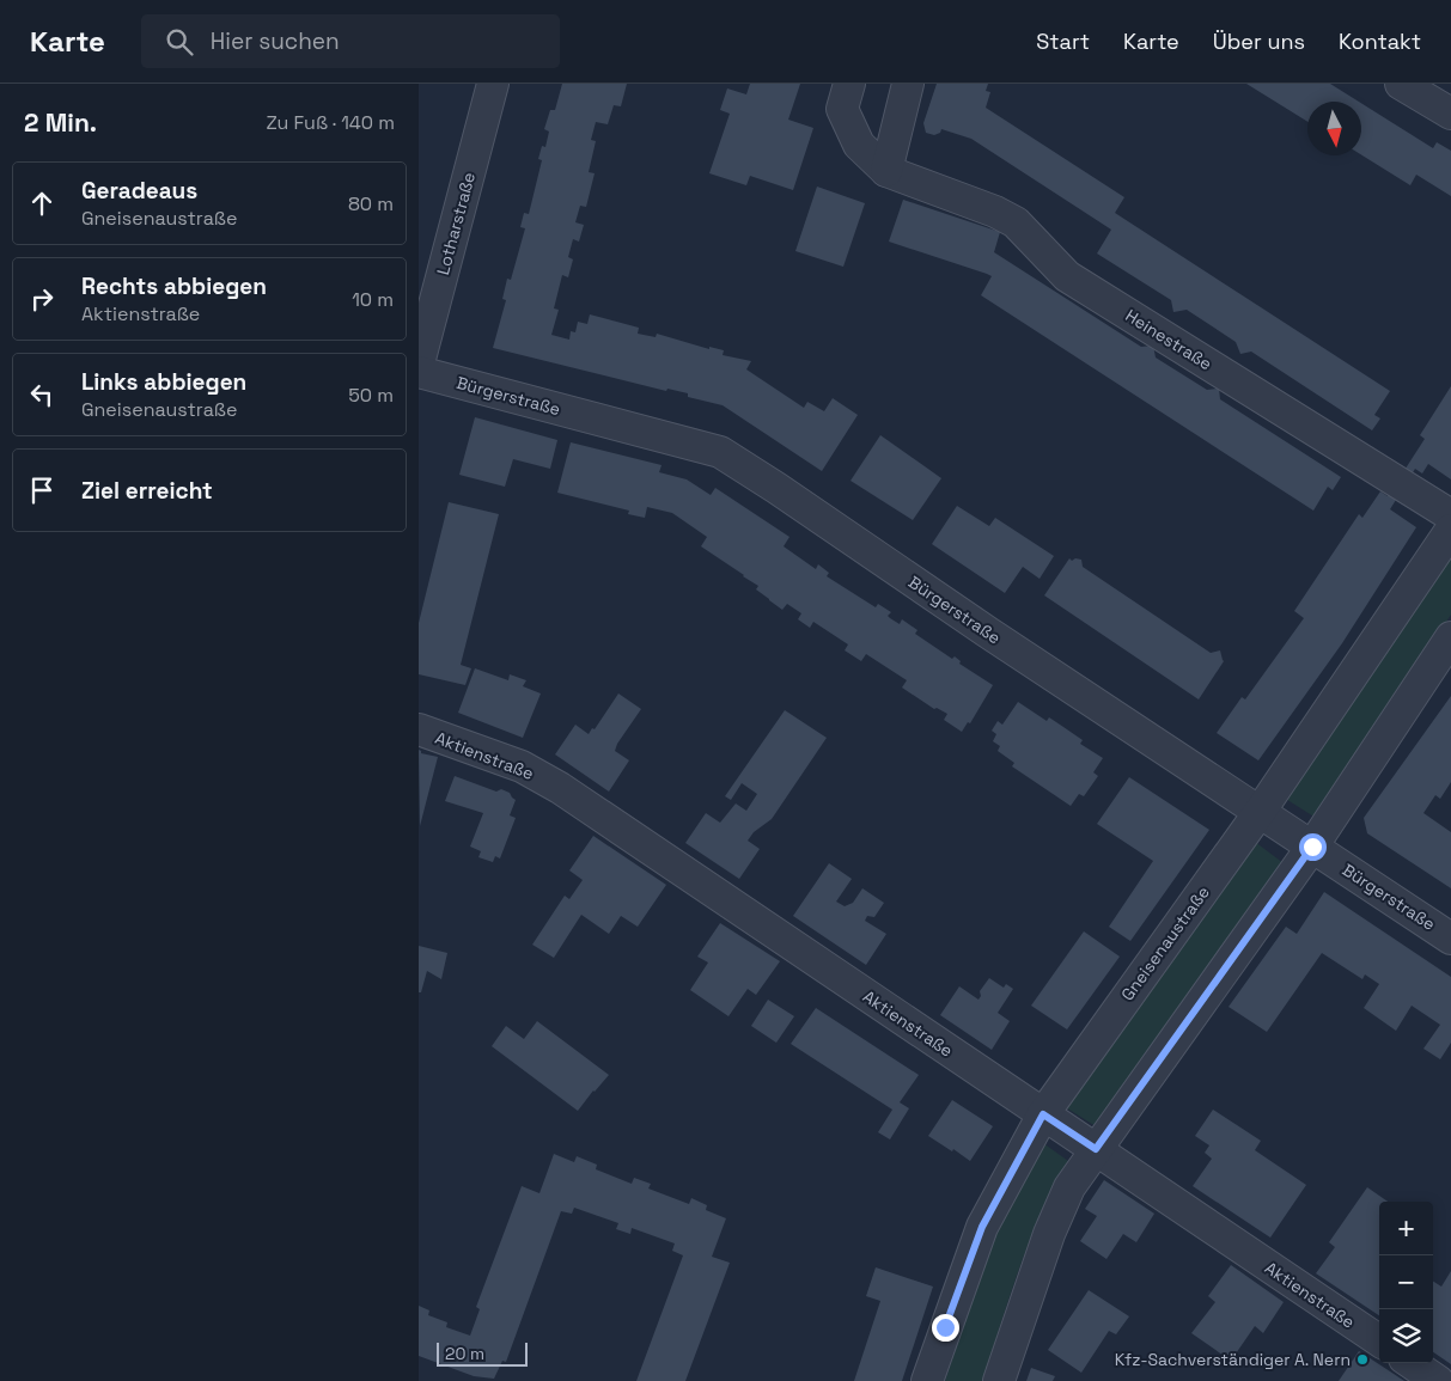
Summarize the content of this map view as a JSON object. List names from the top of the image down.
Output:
{
  "streets": {
    "street": [
      "Lotharstraße",
      "Heinestraße",
      "Bürgerstraße",
      "Aktienstraße",
      "Gneisenaustraße"
    ]
  },
  "crossings": [
    ["Bürgerstraße", "Gneisenaustraße"],
    ["Aktienstraße", "Gneisenaustraße"]
  ],
  "places": ["Kfz-Sachverständiger A. Nern"],
  "scale_bar": "20 m",
  "north": "bottom",
  "page": {
    "header": "Karte",
    "search": "Hier suchen",
    "nav": [
      "Start",
      "Karte",
      "Über uns",
      "Kontakt"
    ],
    "heading": ["2 Min.", "Zu Fuß · 140 m"],
    "list": [
      ["Geradeaus", "Gneisenaustraße", "80 m"],
      ["Rechts abbiegen", "Aktienstraße", "10 m"],
      ["Links abbiegen", "Gneisenaustraße", "50 m"],
      "Ziel erreicht"
    ],
    "map_buttons": ["+", "−"],
    "scale": "20 m"
  }
}
